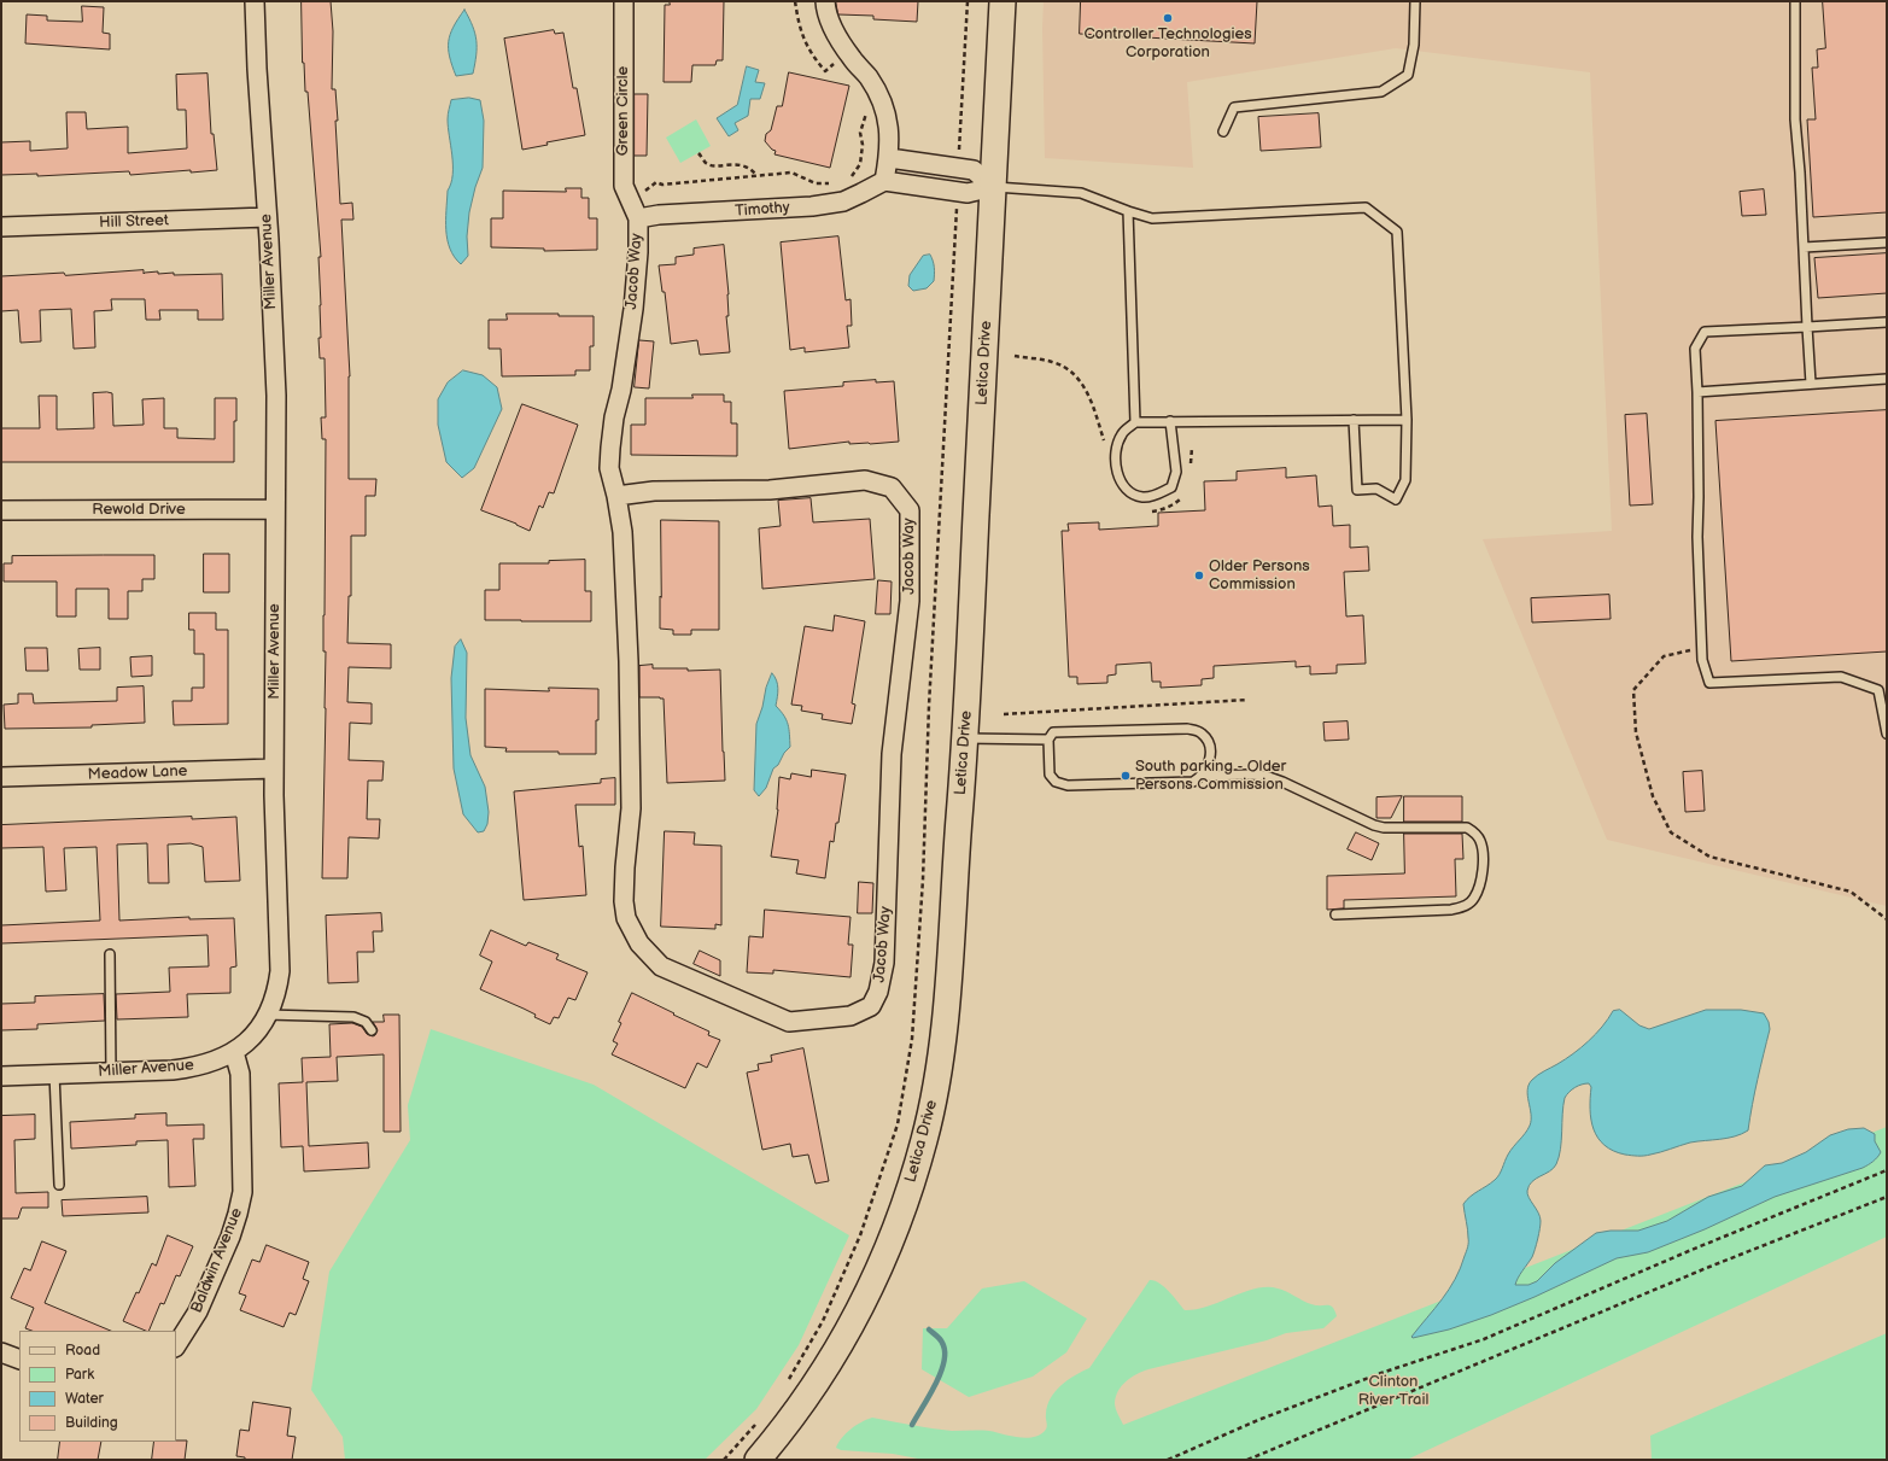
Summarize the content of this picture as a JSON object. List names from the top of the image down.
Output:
{
  "streets": {
    "street": [
      "Green Circle",
      "Timothy",
      "Hill Street",
      "Miller Avenue",
      "Jacob Way",
      "Letica Drive",
      "Rewold Drive",
      "Meadow Lane",
      "Baldwin Avenue"
    ]
  },
  "crossings": [
    ["Green Circle", "Timothy"],
    ["Green Circle", "Jacob Way"],
    ["Timothy", "Jacob Way"],
    ["Hill Street", "Miller Avenue"],
    ["Miller Avenue", "Rewold Drive"],
    ["Miller Avenue", "Meadow Lane"],
    ["Miller Avenue", "Baldwin Avenue"]
  ],
  "parks": ["Clinton River Trail"],
  "places": ["Controller Technologies Corporation", "Older Persons Commission", "South parking - Older Persons Commission"],
  "legend": [
    "Road",
    "Park",
    "Water",
    "Building"
  ]
}
